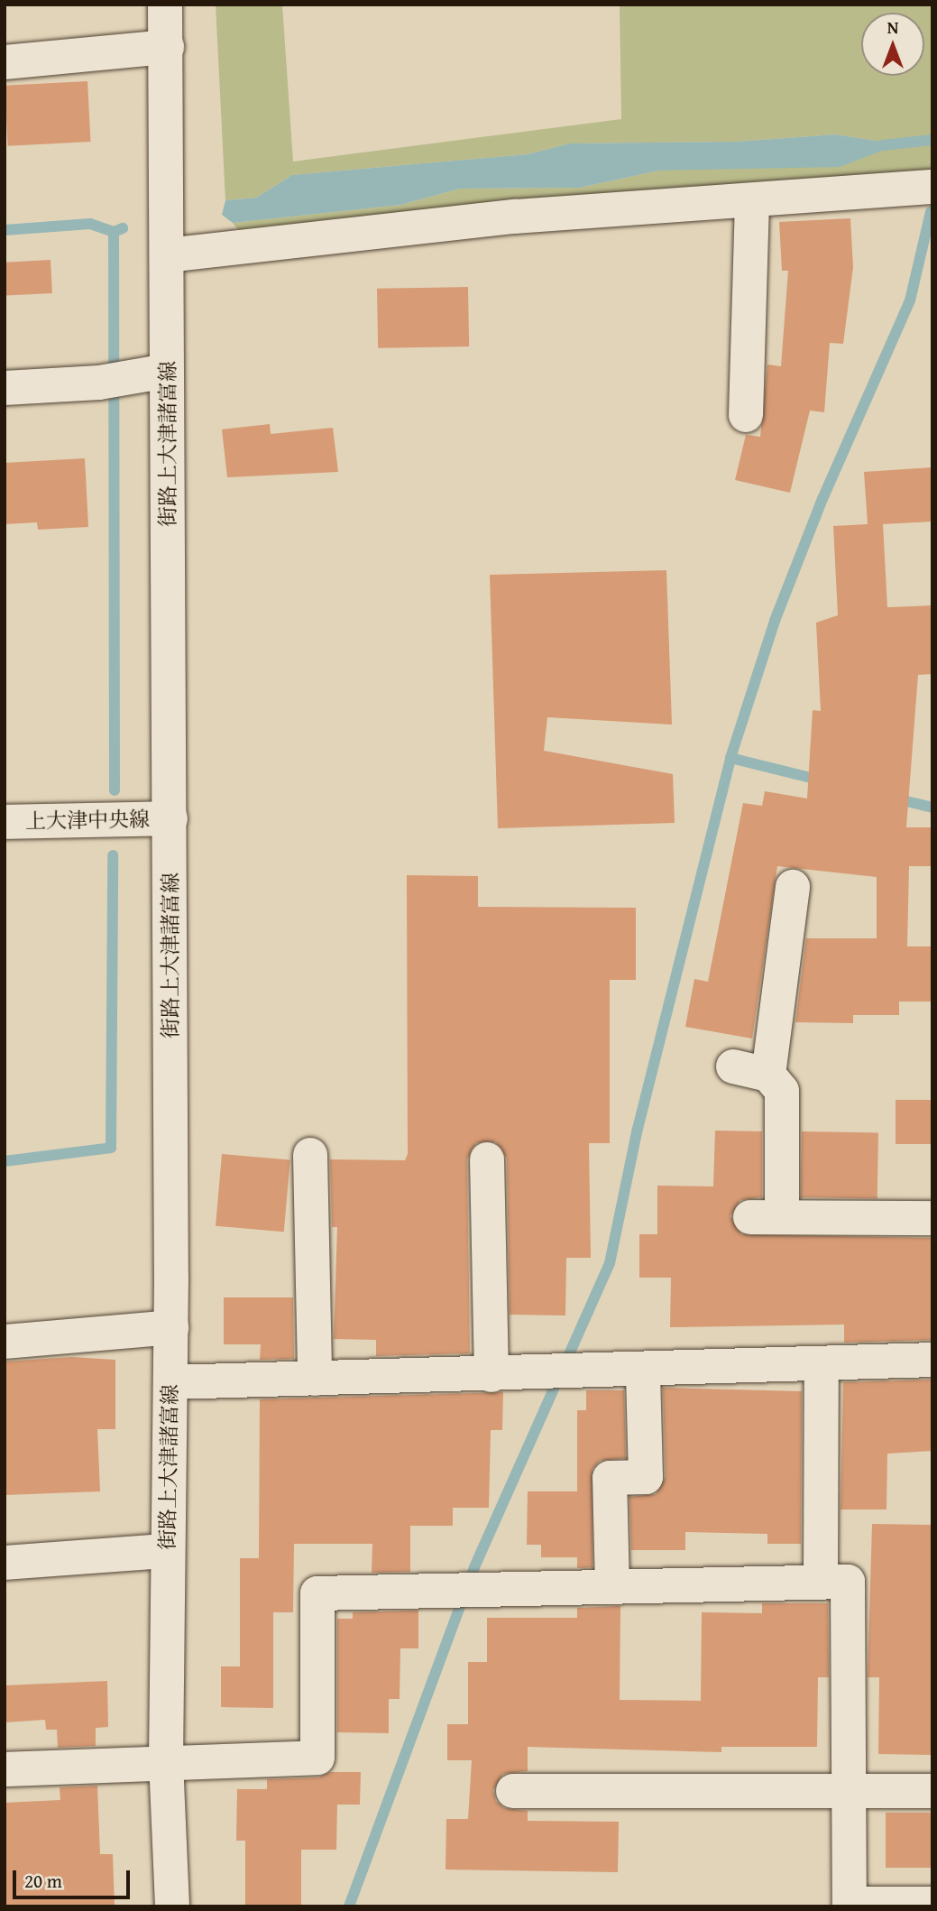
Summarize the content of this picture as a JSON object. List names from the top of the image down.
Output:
{
  "streets": {
    "street": ["街路上大津諸富線", "上大津中央線"]
  },
  "crossings": [
    ["街路上大津諸富線", "上大津中央線"]
  ],
  "scale_bar": "20 m",
  "north": "top"
}
